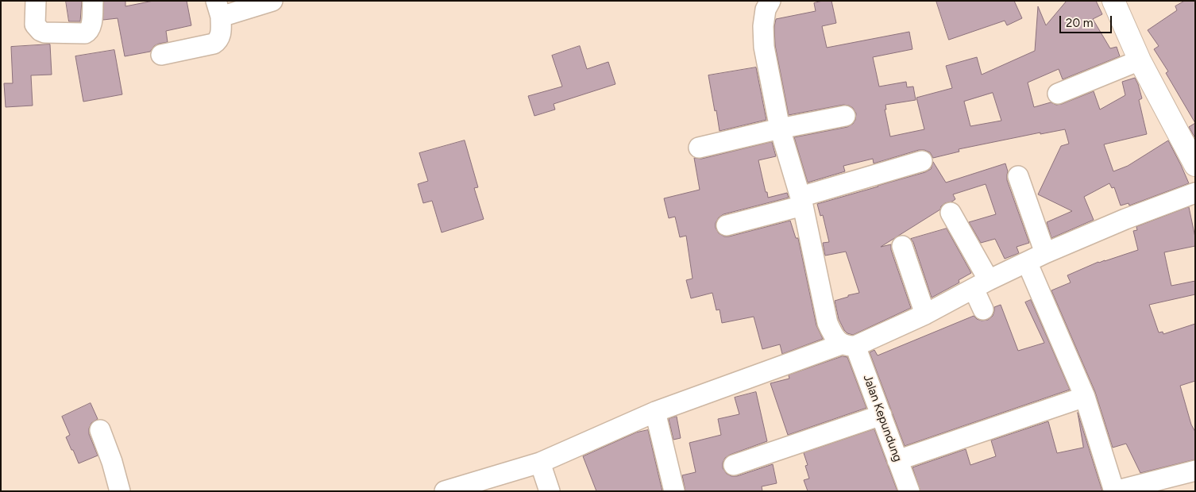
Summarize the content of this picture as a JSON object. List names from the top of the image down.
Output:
{
  "streets": {
    "street": ["Jalan Kepundung"]
  },
  "scale_bar": "20 m"
}
